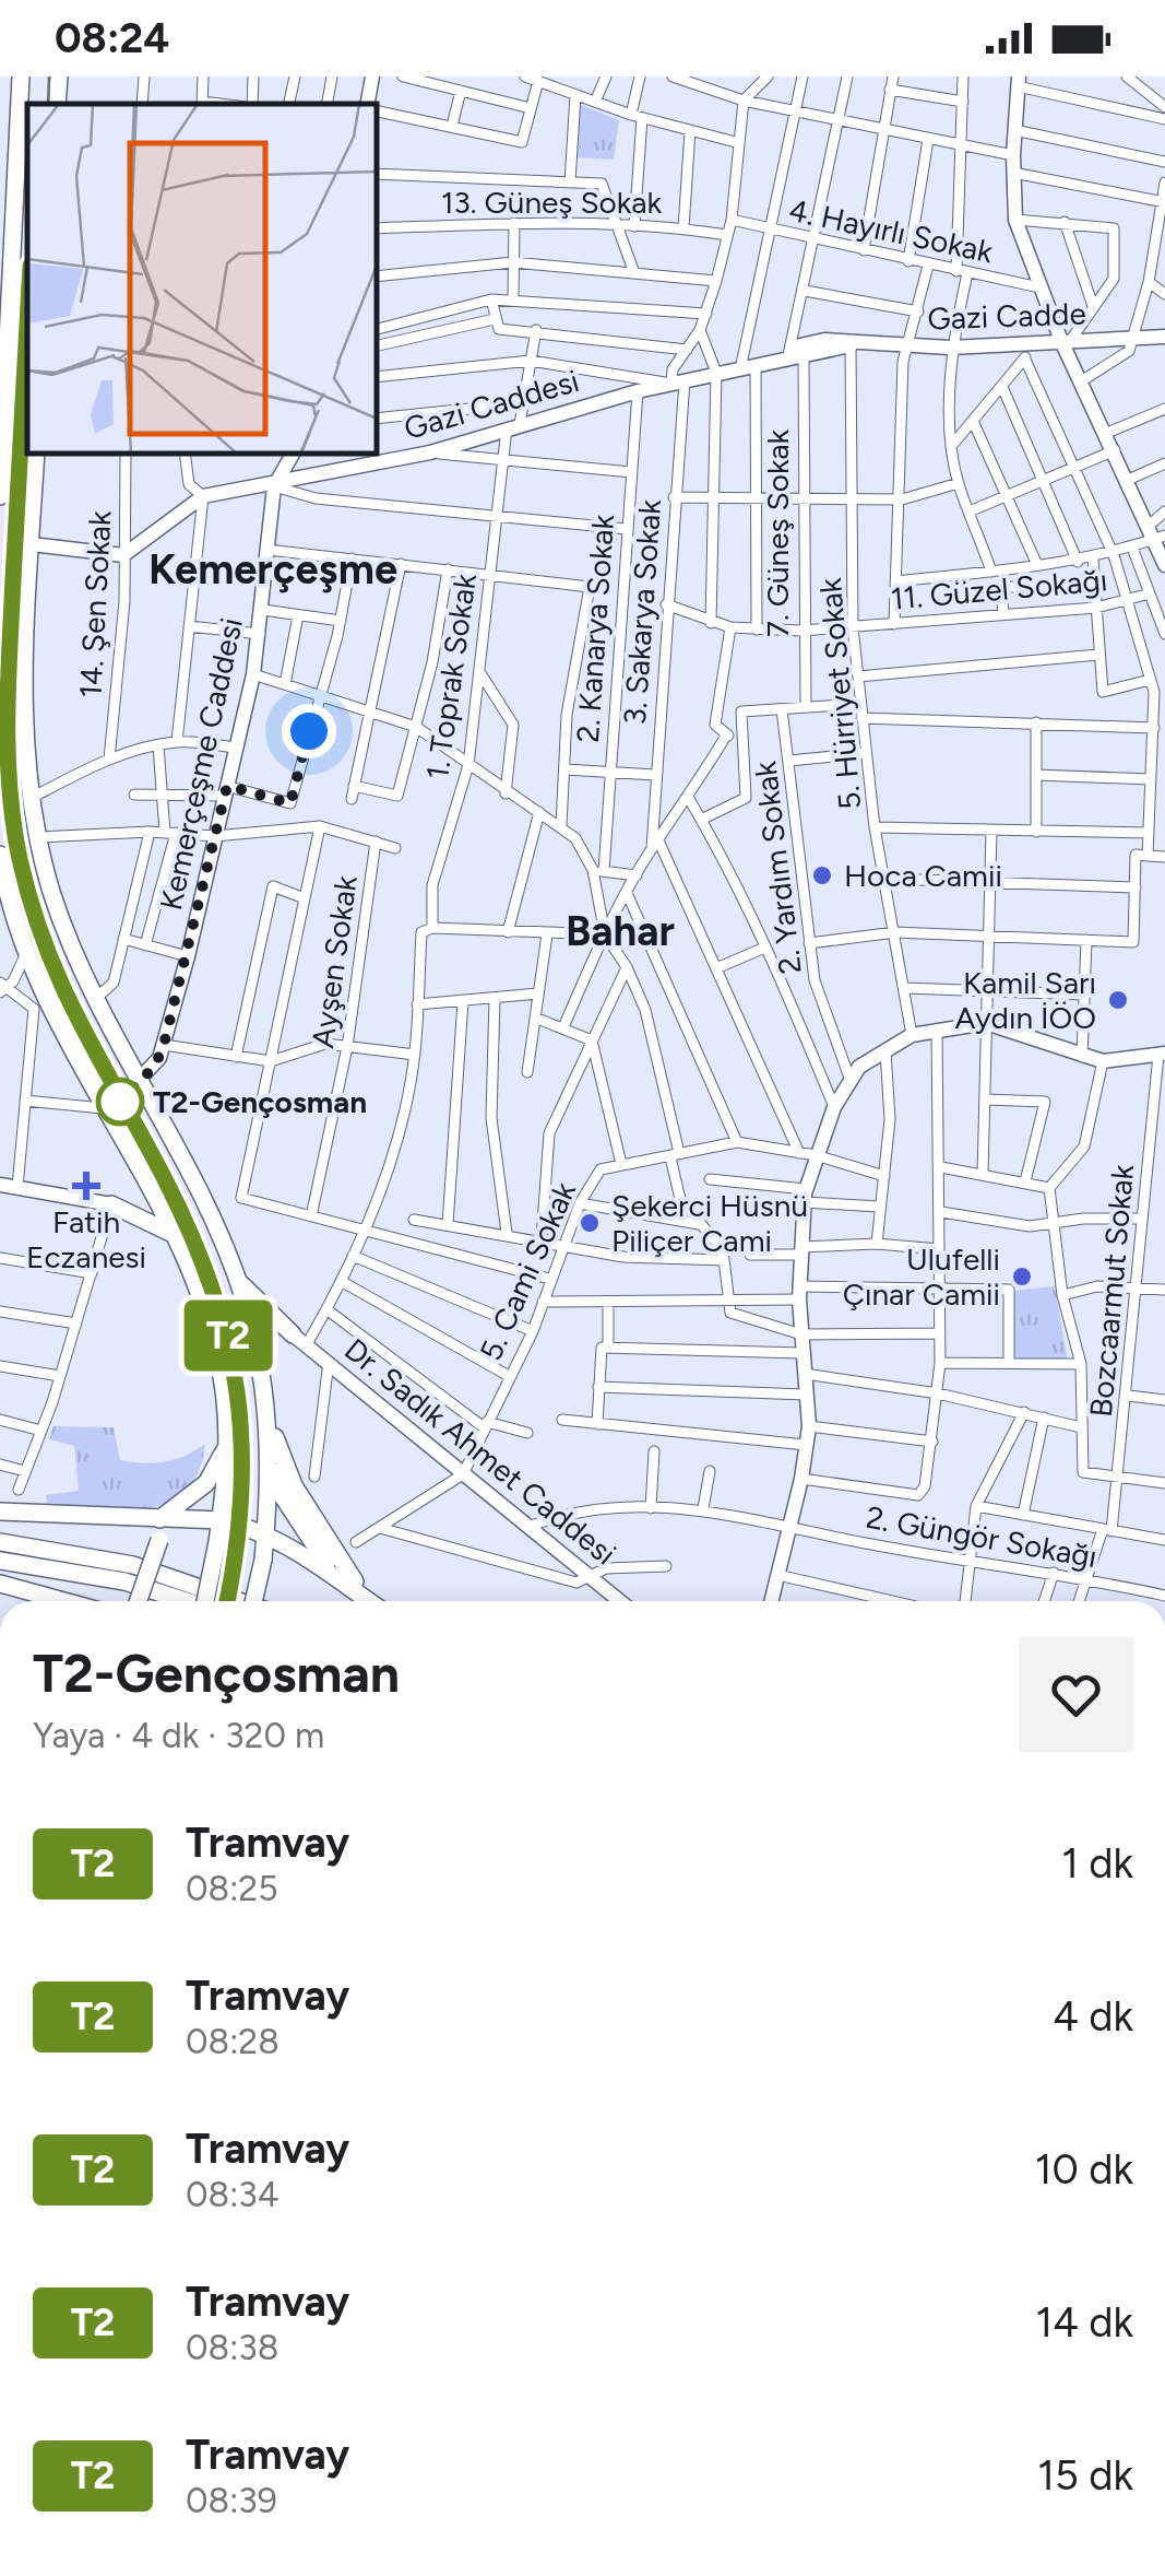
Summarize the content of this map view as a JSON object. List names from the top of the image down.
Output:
{
  "streets": {
    "main road": [
      "Gazi Cadde",
      "Gazi Caddesi",
      "Kemerçeşme Caddesi",
      "Dr. Sadık Ahmet Caddesi"
    ],
    "street": [
      "13. Güneş Sokak",
      "4. Hayırlı Sokak",
      "7. Güneş Sokak",
      "11. Güzel Sokağı",
      "14. Şen Sokak",
      "3. Sakarya Sokak",
      "2. Kanarya Sokak",
      "1. Toprak Sokak",
      "5. Hürriyet Sokak",
      "2. Yardım Sokak",
      "Ayşen Sokak",
      "5. Cami Sokak",
      "Bozcaarmut Sokak",
      "2. Güngör Sokağı"
    ]
  },
  "crossings": [
    ["13. Güneş Sokak", "3. Sakarya Sokak"],
    ["4. Hayırlı Sokak", "7. Güneş Sokak"],
    ["4. Hayırlı Sokak", "3. Sakarya Sokak"],
    ["Gazi Cadde", "Gazi Caddesi"],
    ["Gazi Cadde", "7. Güneş Sokak"],
    ["Gazi Cadde", "5. Hürriyet Sokak"],
    ["Gazi Caddesi", "7. Güneş Sokak"],
    ["Gazi Caddesi", "14. Şen Sokak"],
    ["Gazi Caddesi", "3. Sakarya Sokak"],
    ["Gazi Caddesi", "2. Kanarya Sokak"],
    ["Gazi Caddesi", "1. Toprak Sokak"],
    ["Gazi Caddesi", "Kemerçeşme Caddesi"],
    ["7. Güneş Sokak", "11. Güzel Sokağı"],
    ["11. Güzel Sokağı", "3. Sakarya Sokak"],
    ["11. Güzel Sokağı", "5. Hürriyet Sokak"],
    ["5. Cami Sokak", "Dr. Sadık Ahmet Caddesi"],
    ["Bozcaarmut Sokak", "2. Güngör Sokağı"],
    ["Dr. Sadık Ahmet Caddesi", "2. Güngör Sokağı"]
  ],
  "districts": ["Kemerçeşme", "Bahar"],
  "places": {
    "other": [
      "Hoca Camii",
      "Kamil Sarı Aydın İÖO",
      "T2-Gençosman",
      "Şekerci Hüsnü Piliçer Cami",
      "Ulufelli Çınar Camii"
    ],
    "health": ["Fatih Eczanesi"]
  },
  "lines": ["tram line T2"],
  "page": {
    "status": "08:24",
    "on_map": "T2",
    "heading": ["T2-Gençosman", "Yaya · 4 dk · 320 m"],
    "list": [
      {
        "mark": "T2",
        "name": "Tramvay",
        "note": "08:25",
        "value": "1 dk"
      },
      {
        "mark": "T2",
        "name": "Tramvay",
        "note": "08:28",
        "value": "4 dk"
      },
      {
        "mark": "T2",
        "name": "Tramvay",
        "note": "08:34",
        "value": "10 dk"
      },
      {
        "mark": "T2",
        "name": "Tramvay",
        "note": "08:38",
        "value": "14 dk"
      },
      {
        "mark": "T2",
        "name": "Tramvay",
        "note": "08:39",
        "value": "15 dk"
      }
    ]
  }
}
